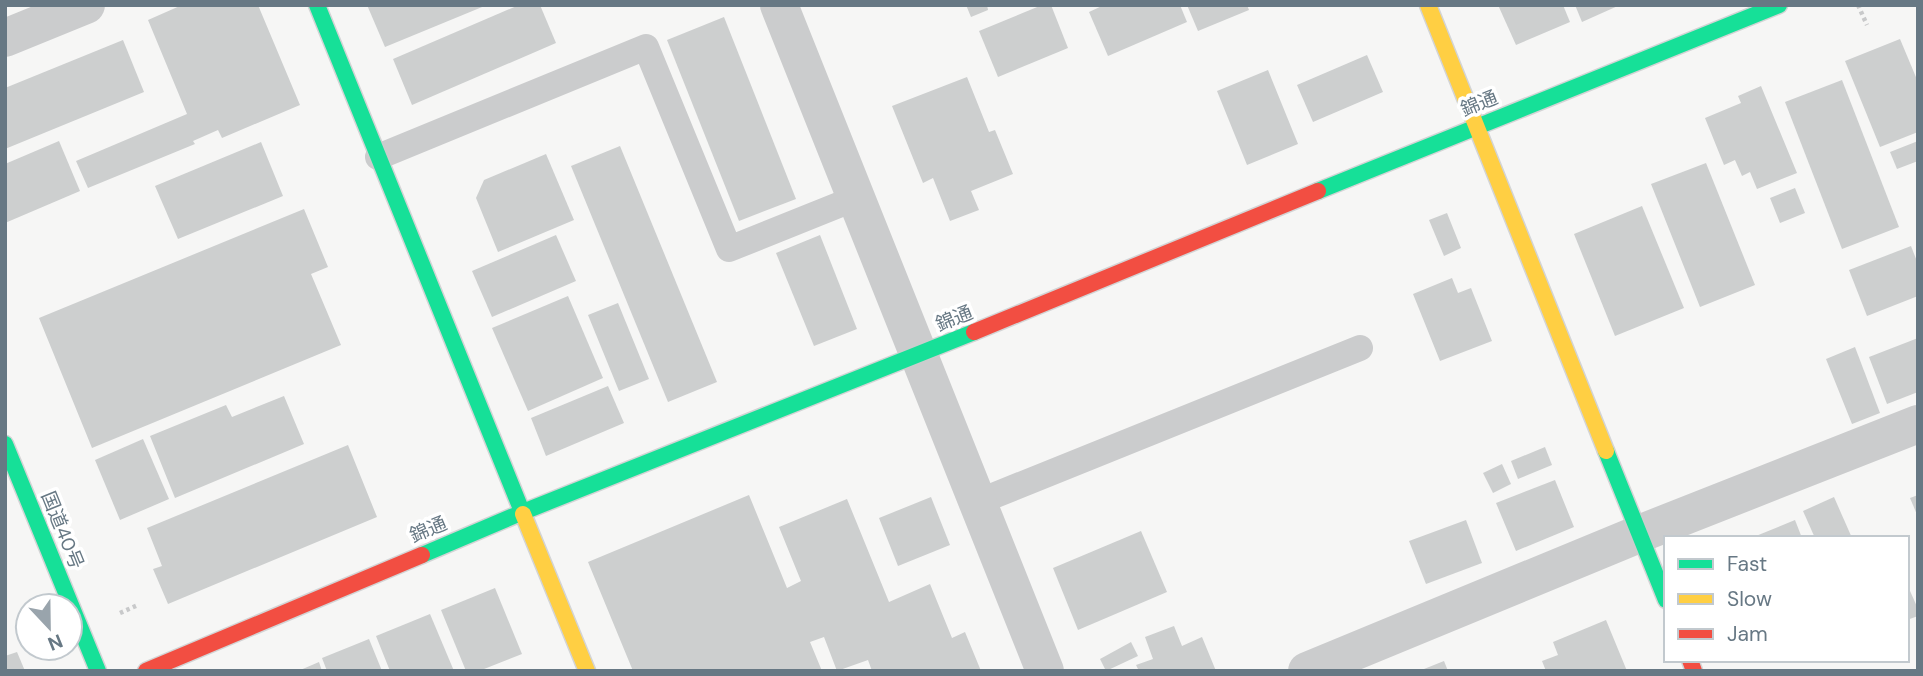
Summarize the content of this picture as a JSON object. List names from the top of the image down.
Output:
{
  "streets": {
    "main road": ["錦通", "国道40号"]
  },
  "legend": ["Fast", "Slow", "Jam"],
  "north": "bottom"
}
